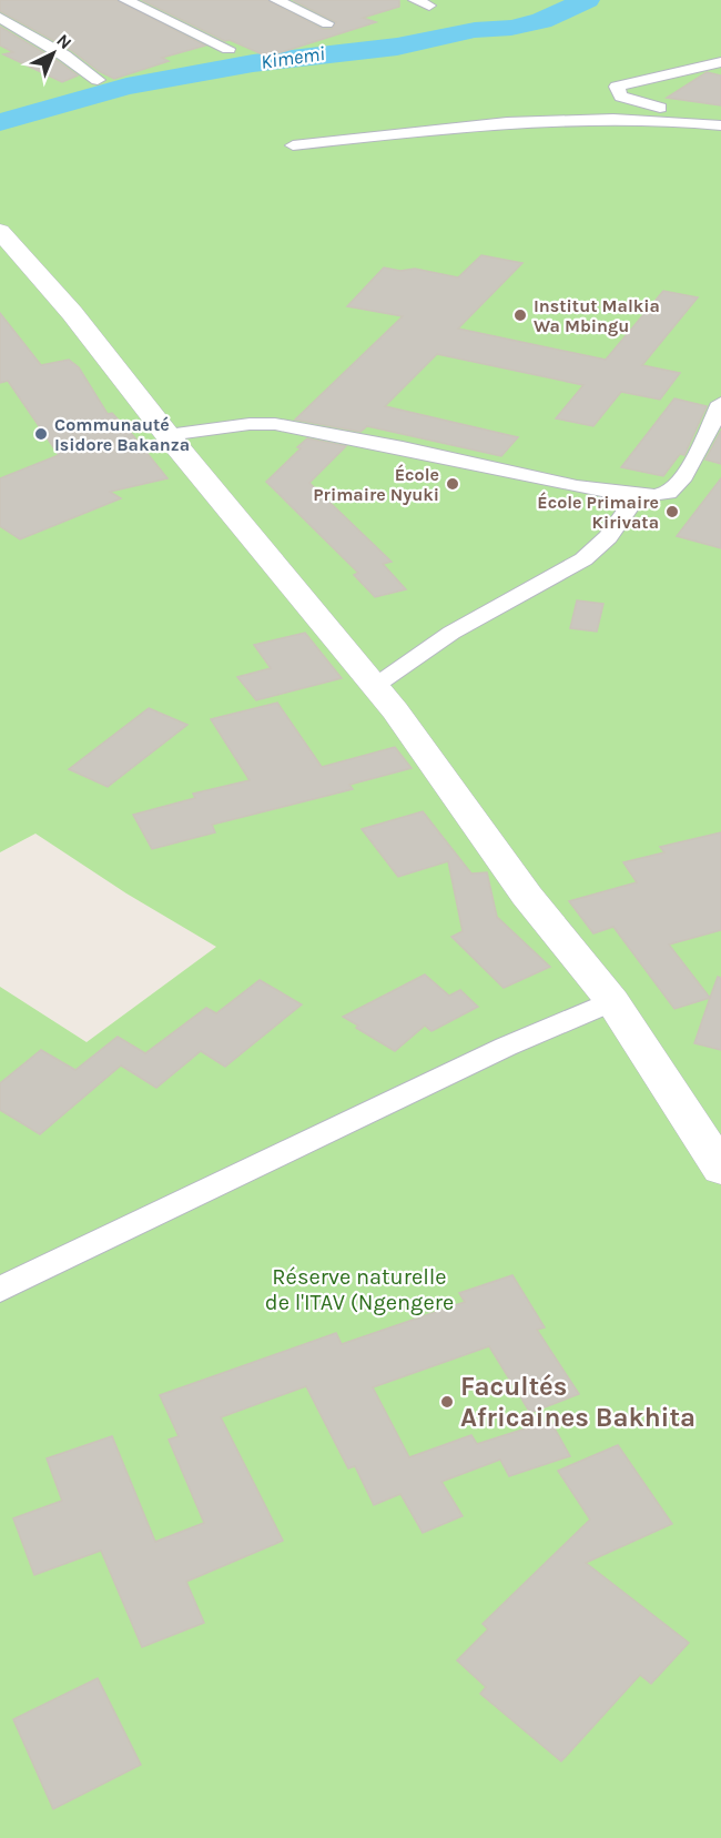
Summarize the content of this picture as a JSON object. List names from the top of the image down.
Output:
{
  "water": ["Kimemi"],
  "parks": ["Réserve naturelle de l'ITAV (Ngengere"],
  "places": [
    "Institut Malkia Wa Mbingu",
    "Communauté Isidore Bakanza",
    "École Primaire Nyuki",
    "École Primaire Kirivata",
    "Facultés Africaines Bakhita"
  ],
  "north": "top right"
}
